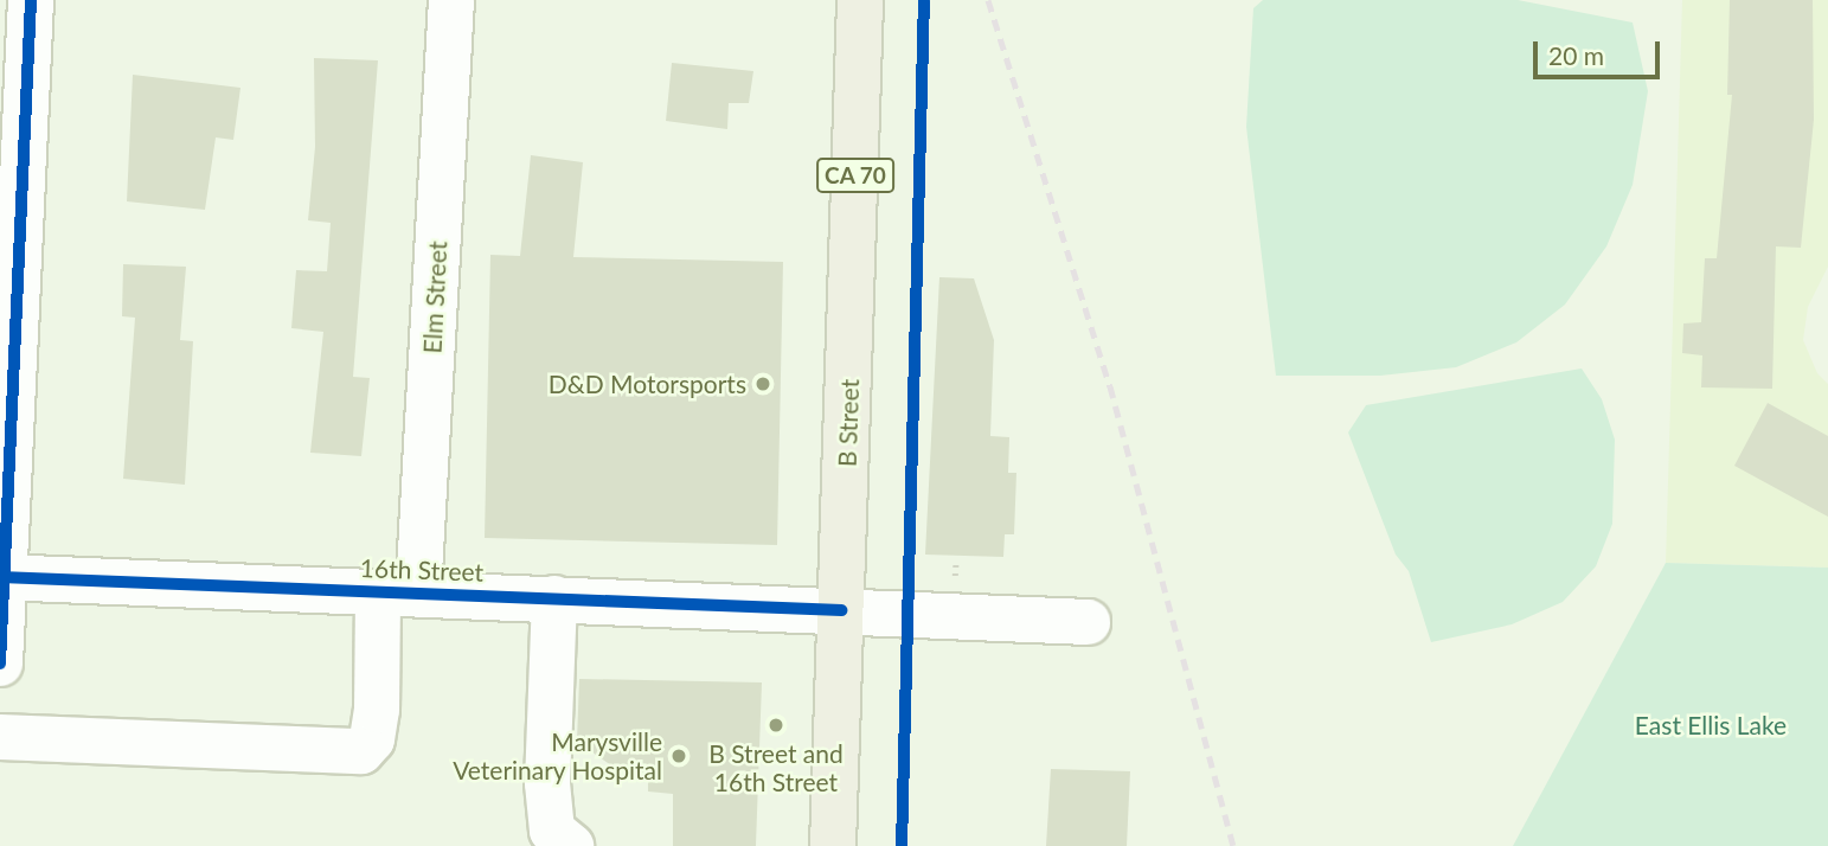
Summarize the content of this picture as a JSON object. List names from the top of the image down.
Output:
{
  "streets": {
    "highway": ["CA 70", "B Street"],
    "street": ["Elm Street", "16th Street"]
  },
  "crossings": [
    ["Elm Street", "16th Street"],
    ["B Street", "16th Street"]
  ],
  "parks": ["East Ellis Lake"],
  "places": ["D&D Motorsports", "B Street and 16th Street", "Marysville Veterinary Hospital"],
  "scale_bar": "20 m"
}
